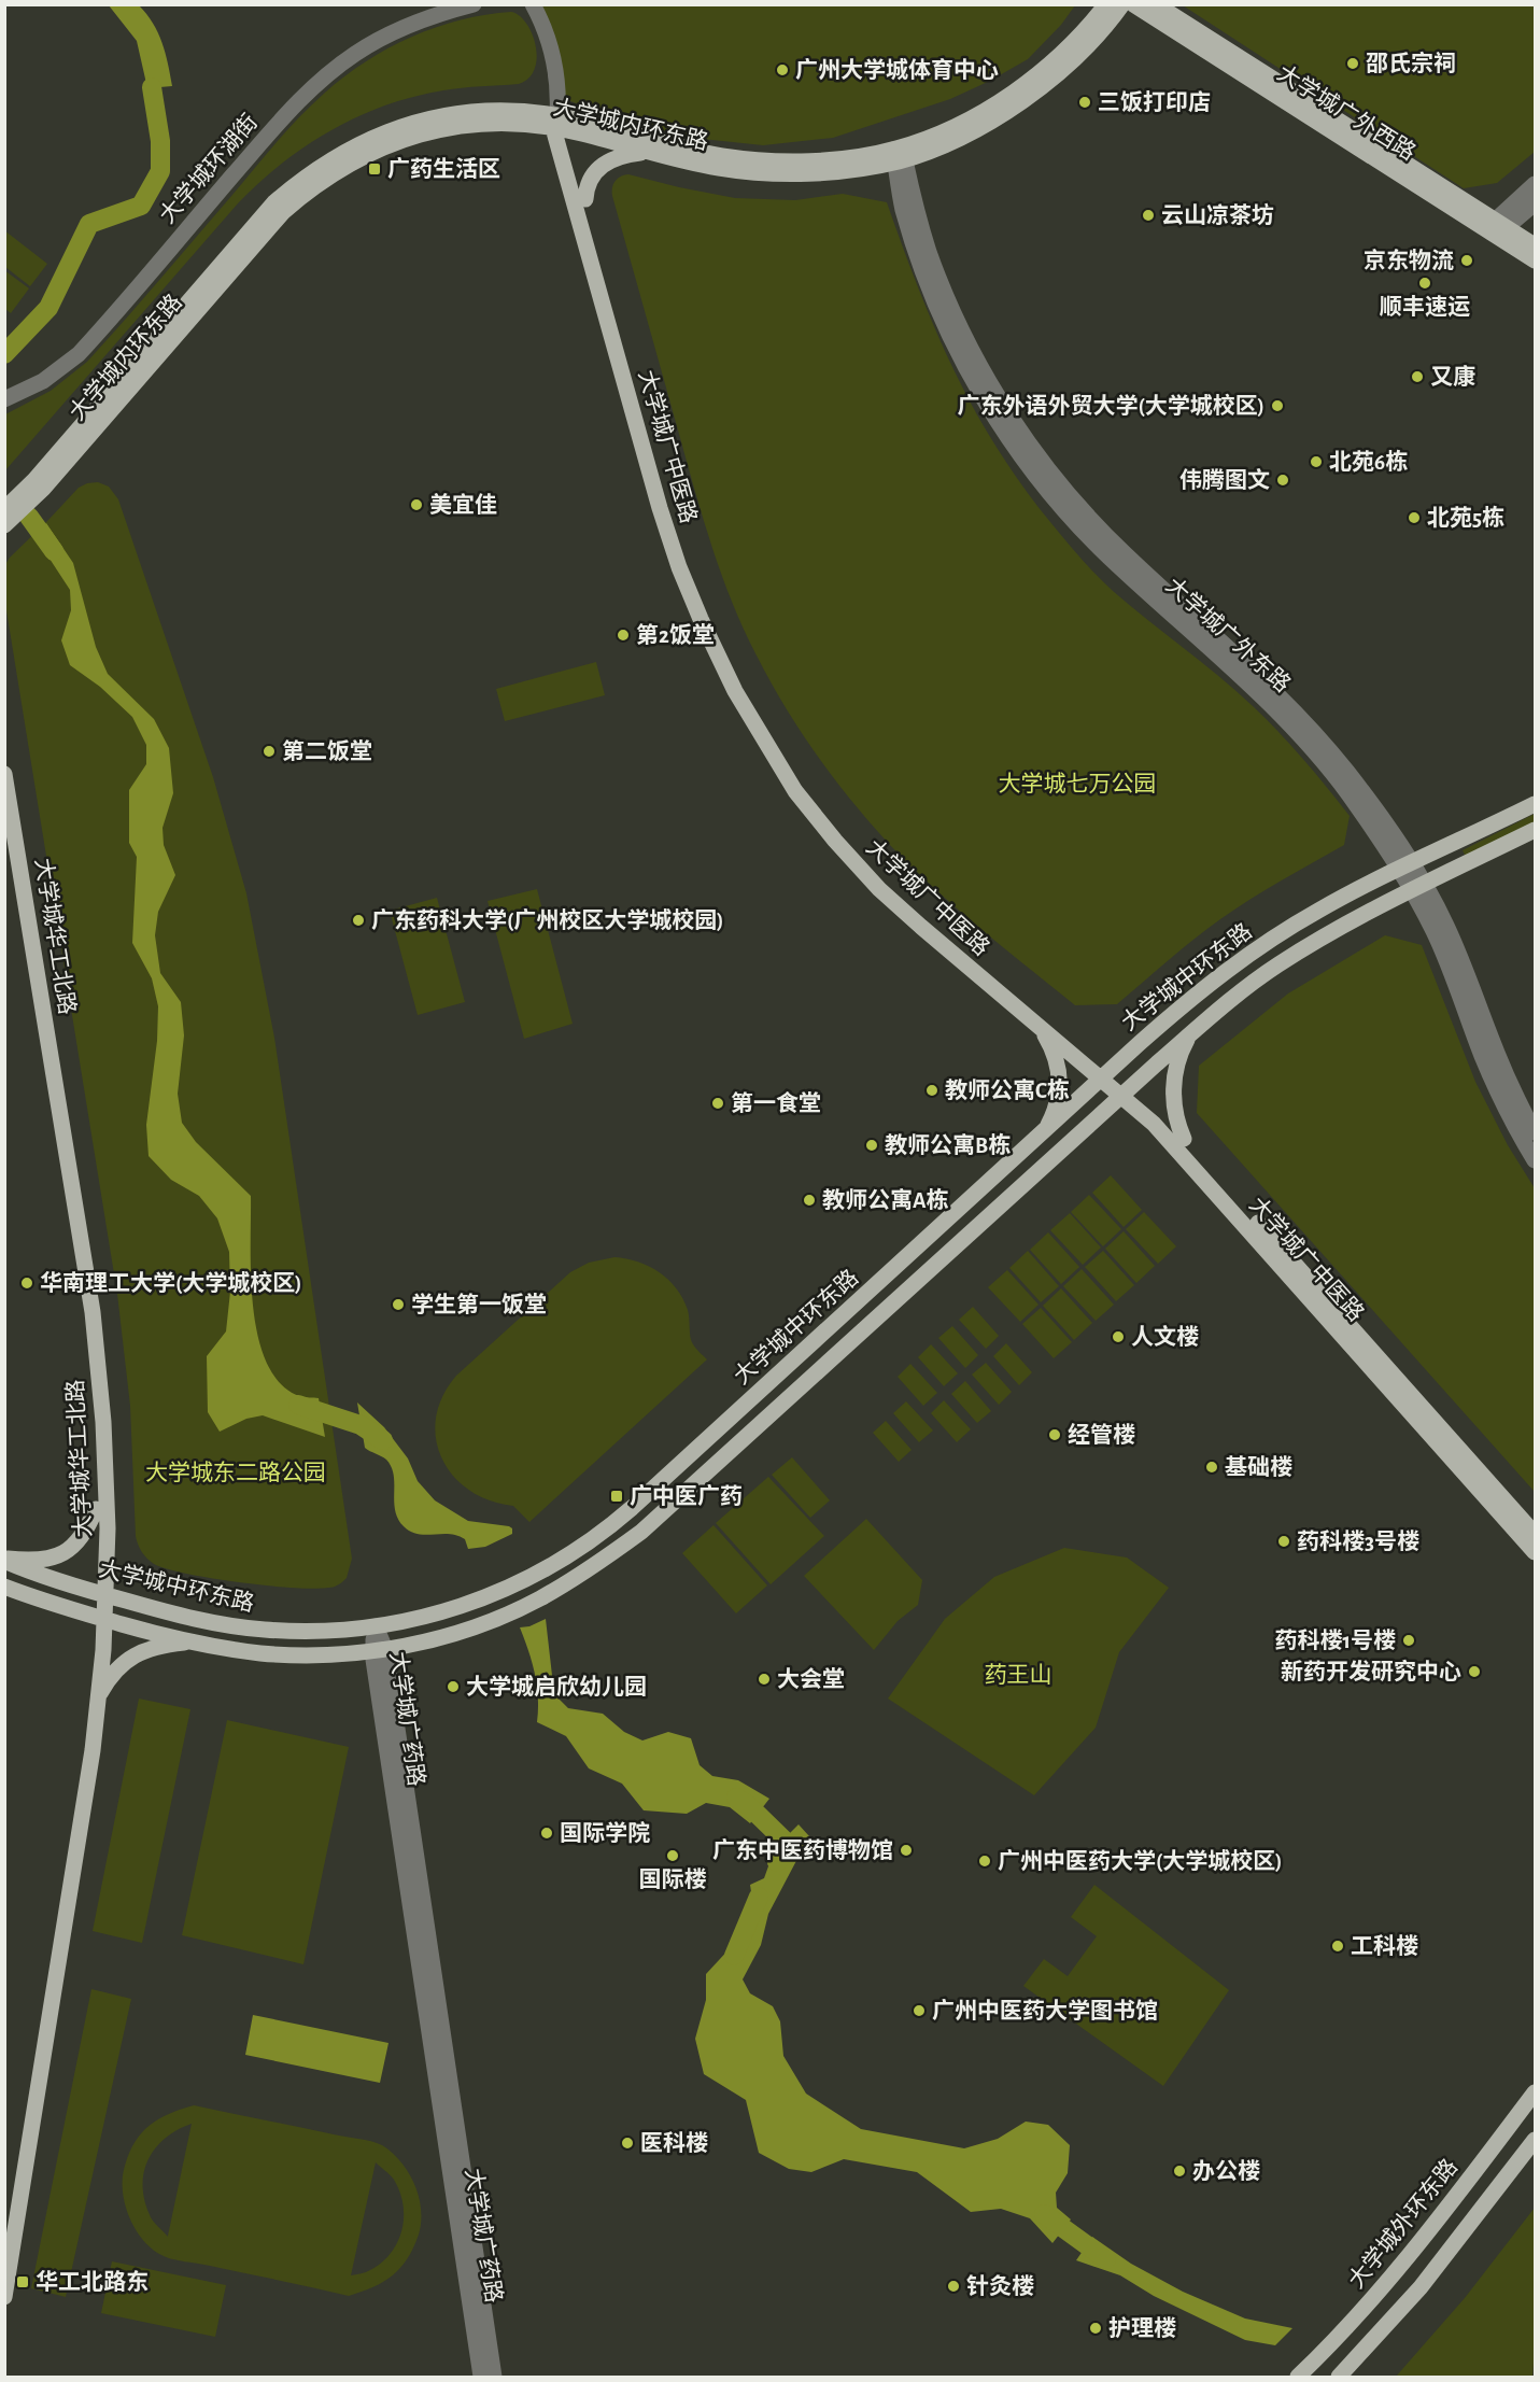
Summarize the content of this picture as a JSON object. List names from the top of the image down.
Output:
{
  "streets": {
    "main road": [
      "大学城广外西路",
      "大学城内环东路",
      "大学城广中医路",
      "大学城华工北路",
      "大学城中环东路",
      "大学城外环东路"
    ],
    "street": ["大学城环湖街", "大学城广外东路", "大学城广药路"]
  },
  "crossings": [
    ["大学城内环东路", "大学城广中医路"],
    ["大学城内环东路", "大学城广外东路"],
    ["大学城广中医路", "大学城中环东路"],
    ["大学城广外东路", "大学城中环东路"],
    ["大学城华工北路", "大学城中环东路"],
    ["大学城中环东路", "大学城广药路"]
  ],
  "parks": ["大学城七万公园", "大学城东二路公园", "药王山"],
  "places": {
    "other": [
      "邵氏宗祠",
      "广州大学城体育中心",
      "三饭打印店",
      "云山凉茶坊",
      "京东物流",
      "顺丰速运",
      "又康",
      "广东外语外贸大学(大学城校区)",
      "北苑6栋",
      "伟腾图文",
      "美宜佳",
      "北苑5栋",
      "第2饭堂",
      "第二饭堂",
      "广东药科大学(广州校区大学城校园)",
      "教师公寓C栋",
      "第一食堂",
      "教师公寓B栋",
      "教师公寓A栋",
      "华南理工大学(大学城校区)",
      "学生第一饭堂",
      "人文楼",
      "经管楼",
      "基础楼",
      "药科楼3号楼",
      "药科楼1号楼",
      "新药开发研究中心",
      "大会堂",
      "大学城启欣幼儿园",
      "国际学院",
      "广东中医药博物馆",
      "国际楼",
      "广州中医药大学(大学城校区)",
      "工科楼",
      "广州中医药大学图书馆",
      "医科楼",
      "办公楼",
      "针灸楼",
      "护理楼"
    ],
    "transit": ["广药生活区", "广中医广药", "华工北路东"]
  }
}
